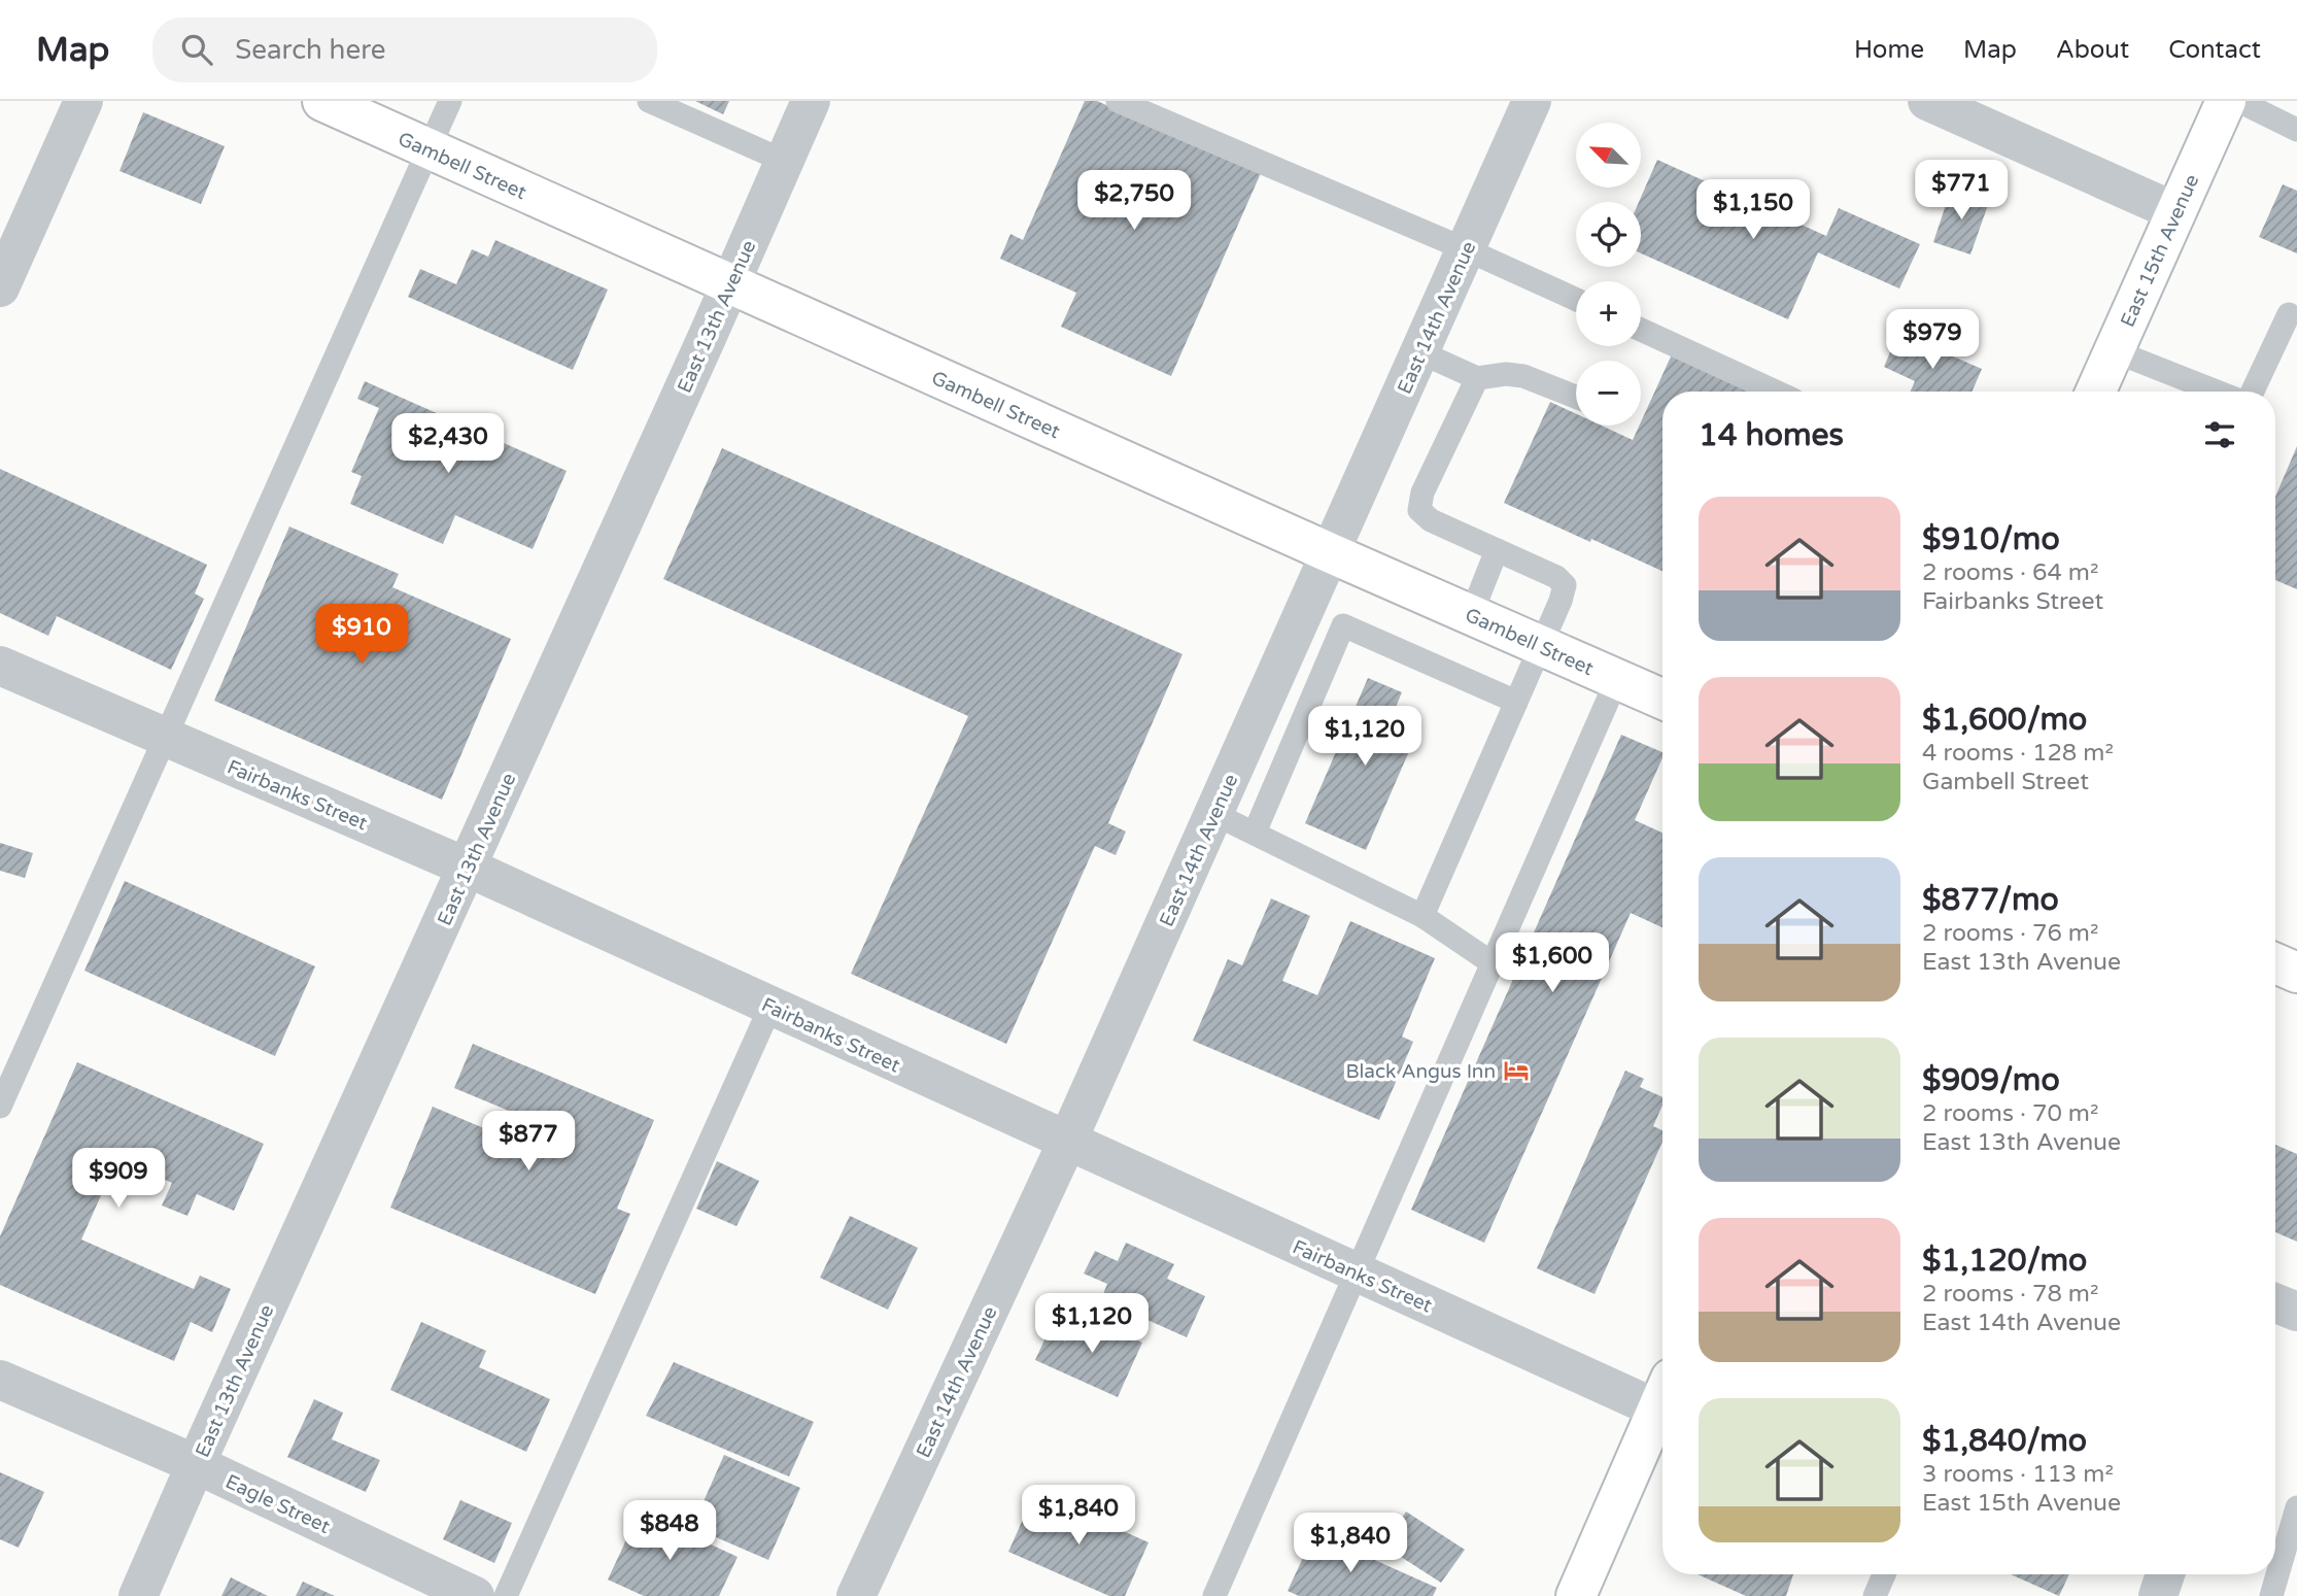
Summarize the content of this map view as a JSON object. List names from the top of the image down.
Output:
{
  "streets": {
    "main road": ["Gambell Street", "East 15th Avenue"],
    "street": [
      "East 13th Avenue",
      "East 14th Avenue",
      "Fairbanks Street",
      "Eagle Street"
    ]
  },
  "crossings": [
    ["Gambell Street", "East 13th Avenue"],
    ["Gambell Street", "East 14th Avenue"],
    ["East 13th Avenue", "Fairbanks Street"],
    ["East 13th Avenue", "Eagle Street"],
    ["East 14th Avenue", "Fairbanks Street"]
  ],
  "places": {
    "hotel": ["Black Angus Inn"]
  },
  "north": "top left",
  "page": {
    "header": "Map",
    "search": "Search here",
    "nav": [
      "Home",
      "Map",
      "About",
      "Contact"
    ],
    "map_buttons": ["+", "−"],
    "price": [
      "$771",
      "$2,750",
      "$1,150",
      "$979",
      "$2,430",
      "$910",
      "$1,120",
      "$1,600",
      "$877",
      "$909",
      "$1,120",
      "$1,840",
      "$848",
      "$1,840"
    ],
    "heading": "14 homes",
    "list": [
      {
        "name": "$910/mo",
        "note": "2 rooms · 64 m² · Fairbanks Street"
      },
      {
        "name": "$1,600/mo",
        "note": "4 rooms · 128 m² · Gambell Street"
      },
      {
        "name": "$877/mo",
        "note": "2 rooms · 76 m² · East 13th Avenue"
      },
      {
        "name": "$909/mo",
        "note": "2 rooms · 70 m² · East 13th Avenue"
      },
      {
        "name": "$1,120/mo",
        "note": "2 rooms · 78 m² · East 14th Avenue"
      },
      {
        "name": "$1,840/mo",
        "note": "3 rooms · 113 m² · East 15th Avenue"
      }
    ]
  }
}
